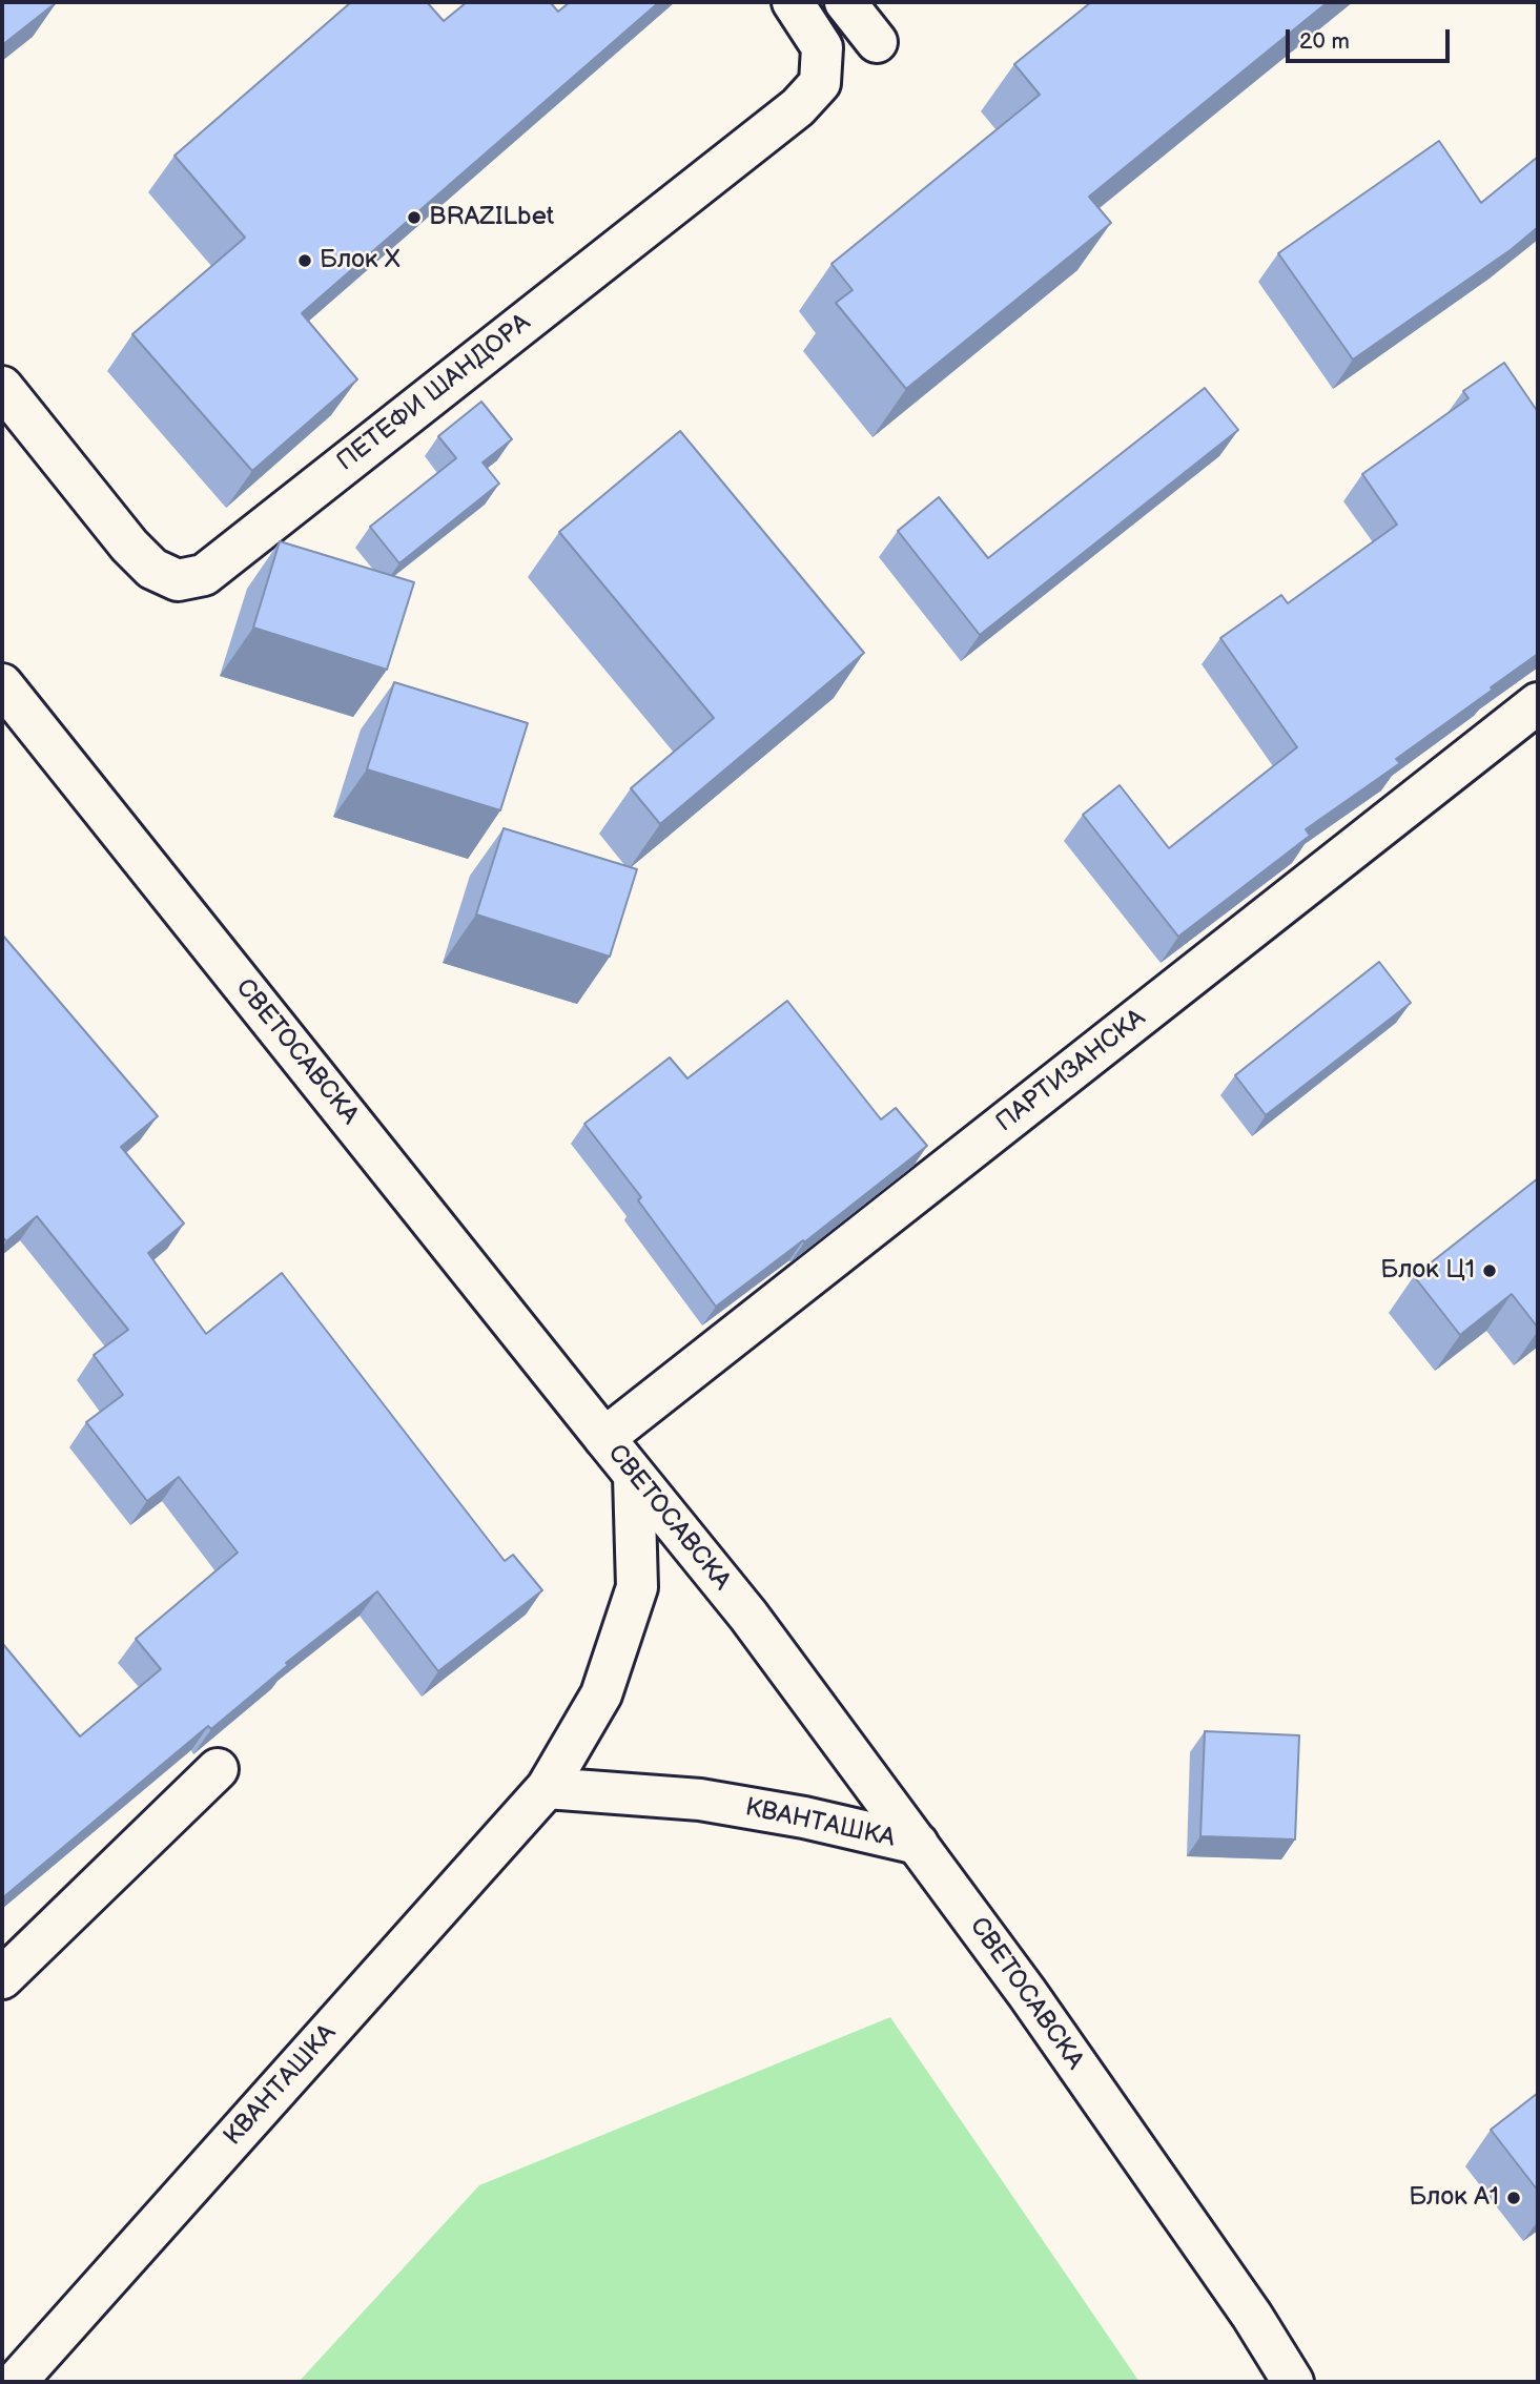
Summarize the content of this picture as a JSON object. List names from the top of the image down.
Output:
{
  "streets": {
    "street": [
      "ПЕТЕФИ ШАНДОРА",
      "СВЕТОСАВСКА",
      "ПАРТИЗАНСКА",
      "КВАНТАШКА"
    ]
  },
  "crossings": [
    ["СВЕТОСАВСКА", "ПАРТИЗАНСКА"],
    ["СВЕТОСАВСКА", "КВАНТАШКА"]
  ],
  "places": [
    "BRAZILbet",
    "Блок Х",
    "Блок Ц1",
    "Блок А1"
  ],
  "scale_bar": "20 m"
}
